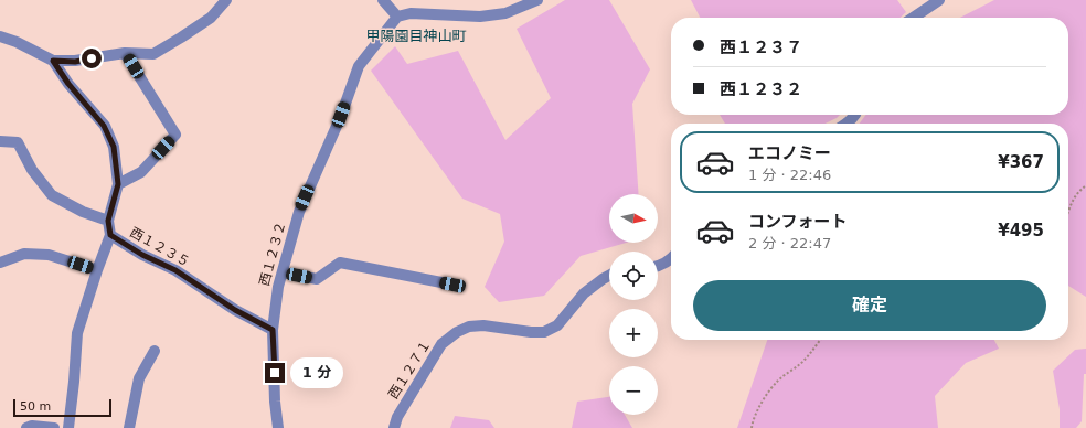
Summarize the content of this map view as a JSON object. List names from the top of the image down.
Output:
{
  "streets": {
    "street": ["西１２３５", "西１２３２", "西１２７１"]
  },
  "crossings": [
    ["西１２３５", "西１２３２"]
  ],
  "districts": ["甲陽園目神山町"],
  "scale_bar": "50 m",
  "north": "right",
  "page": {
    "banner": ["西１２３７", "西１２３２"],
    "list": [
      {
        "name": "エコノミー",
        "note": "1 分 · 22:46",
        "value": "¥367"
      },
      {
        "name": "コンフォート",
        "note": "2 分 · 22:47",
        "value": "¥495"
      }
    ],
    "map_buttons": ["+", "−"],
    "buttons": "確定",
    "bubble": "1 分",
    "scale": "50 m"
  }
}
